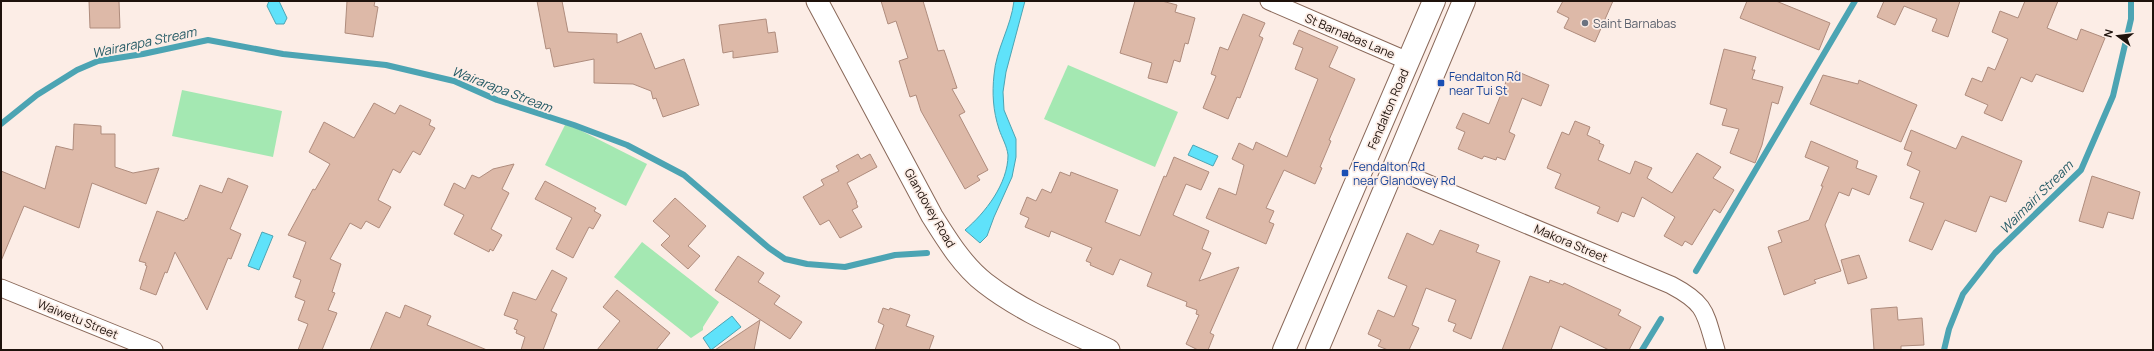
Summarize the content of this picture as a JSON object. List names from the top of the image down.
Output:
{
  "streets": {
    "main road": ["Fendalton Road"],
    "street": [
      "St Barnabas Lane",
      "Glandovey Road",
      "Makora Street",
      "Waiwetu Street"
    ]
  },
  "crossings": [
    ["St Barnabas Lane", "Fendalton Road"]
  ],
  "water": ["Wairarapa Stream", "Waimairi Stream"],
  "places": {
    "other": ["Saint Barnabas"],
    "transit": ["Fendalton Rd near Tui St", "Fendalton Rd near Glandovey Rd"]
  },
  "north": "left"
}
